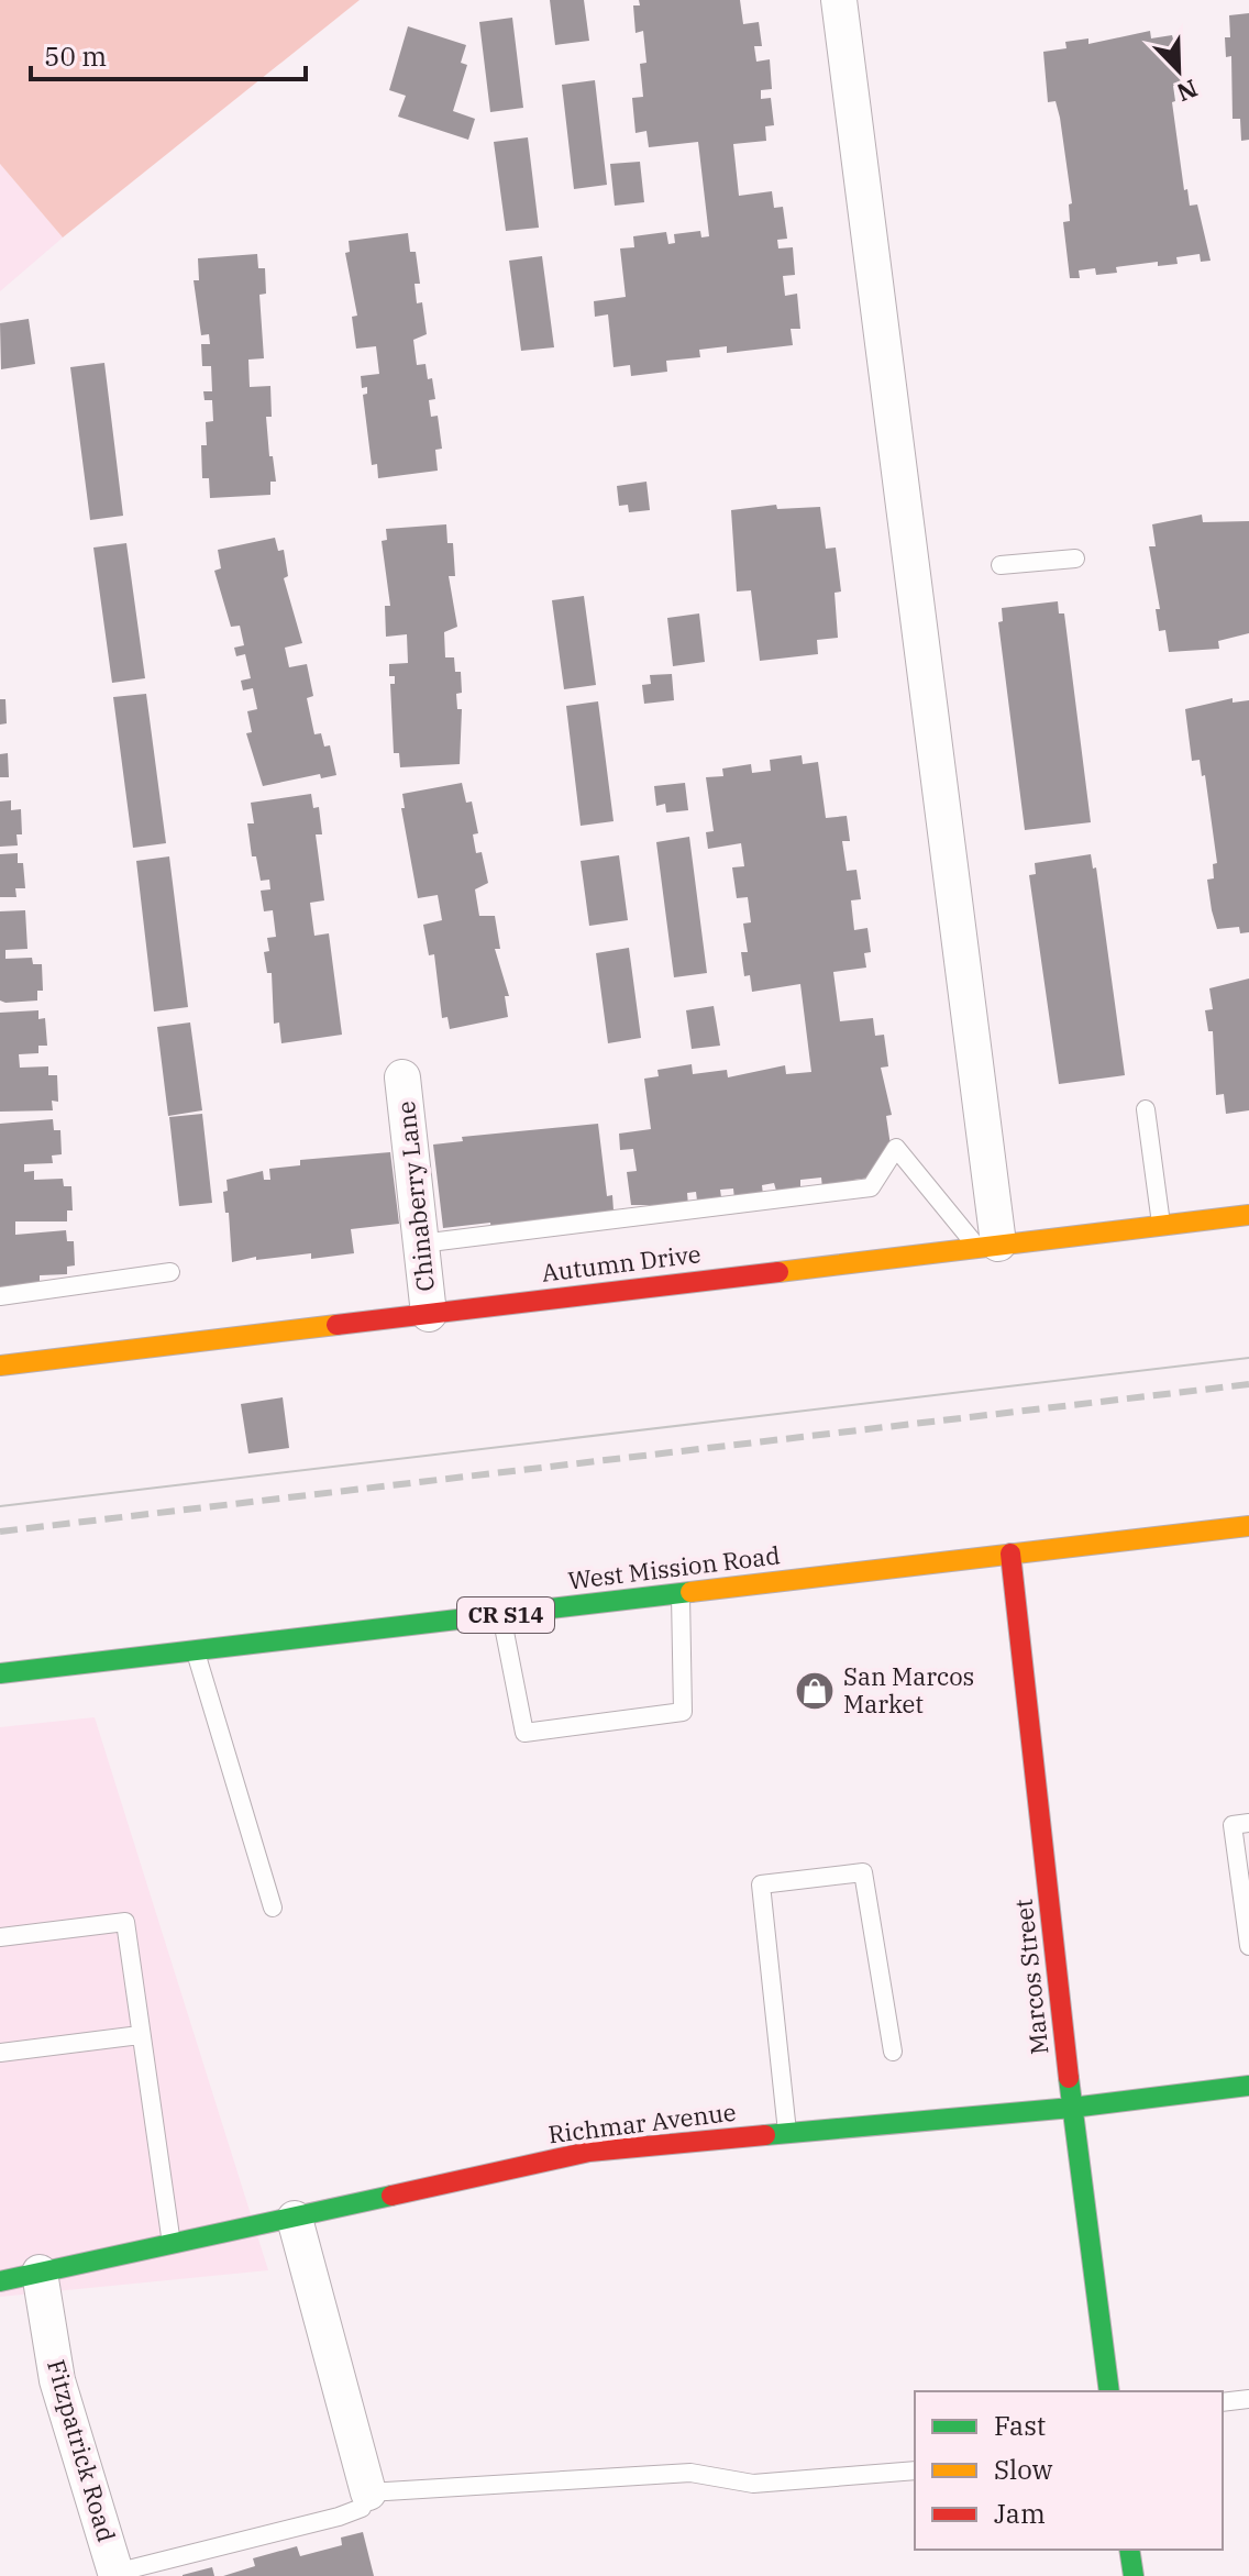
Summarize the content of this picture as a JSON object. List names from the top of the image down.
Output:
{
  "streets": {
    "street": [
      "Chinaberry Lane",
      "Autumn Drive",
      "West Mission Road",
      "CR S14",
      "Marcos Street",
      "Richmar Avenue",
      "Fitzpatrick Road"
    ]
  },
  "crossings": [
    ["Chinaberry Lane", "Autumn Drive"],
    ["West Mission Road", "Marcos Street"],
    ["Marcos Street", "Richmar Avenue"],
    ["Richmar Avenue", "Fitzpatrick Road"]
  ],
  "places": {
    "shop": ["San Marcos Market"]
  },
  "legend": ["Fast", "Slow", "Jam"],
  "scale_bar": "50 m",
  "north": "bottom right"
}
